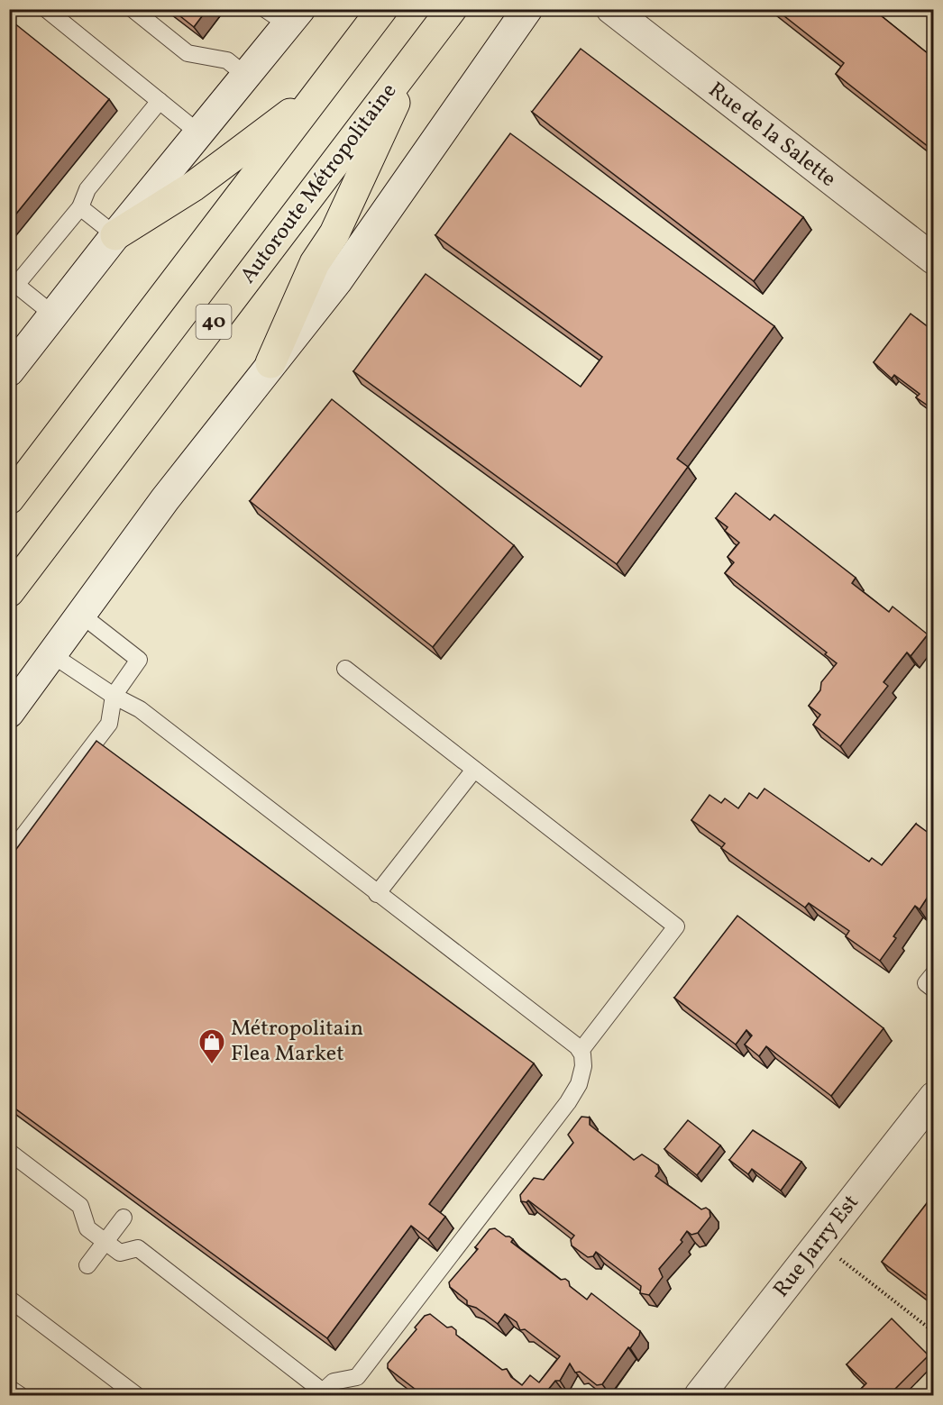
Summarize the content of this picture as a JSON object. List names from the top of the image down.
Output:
{
  "streets": {
    "highway": ["Autoroute Métropolitaine", "40"],
    "main road": ["Rue de la Salette", "Rue Jarry Est"]
  },
  "places": {
    "shop": ["Métropolitain Flea Market"]
  }
}
